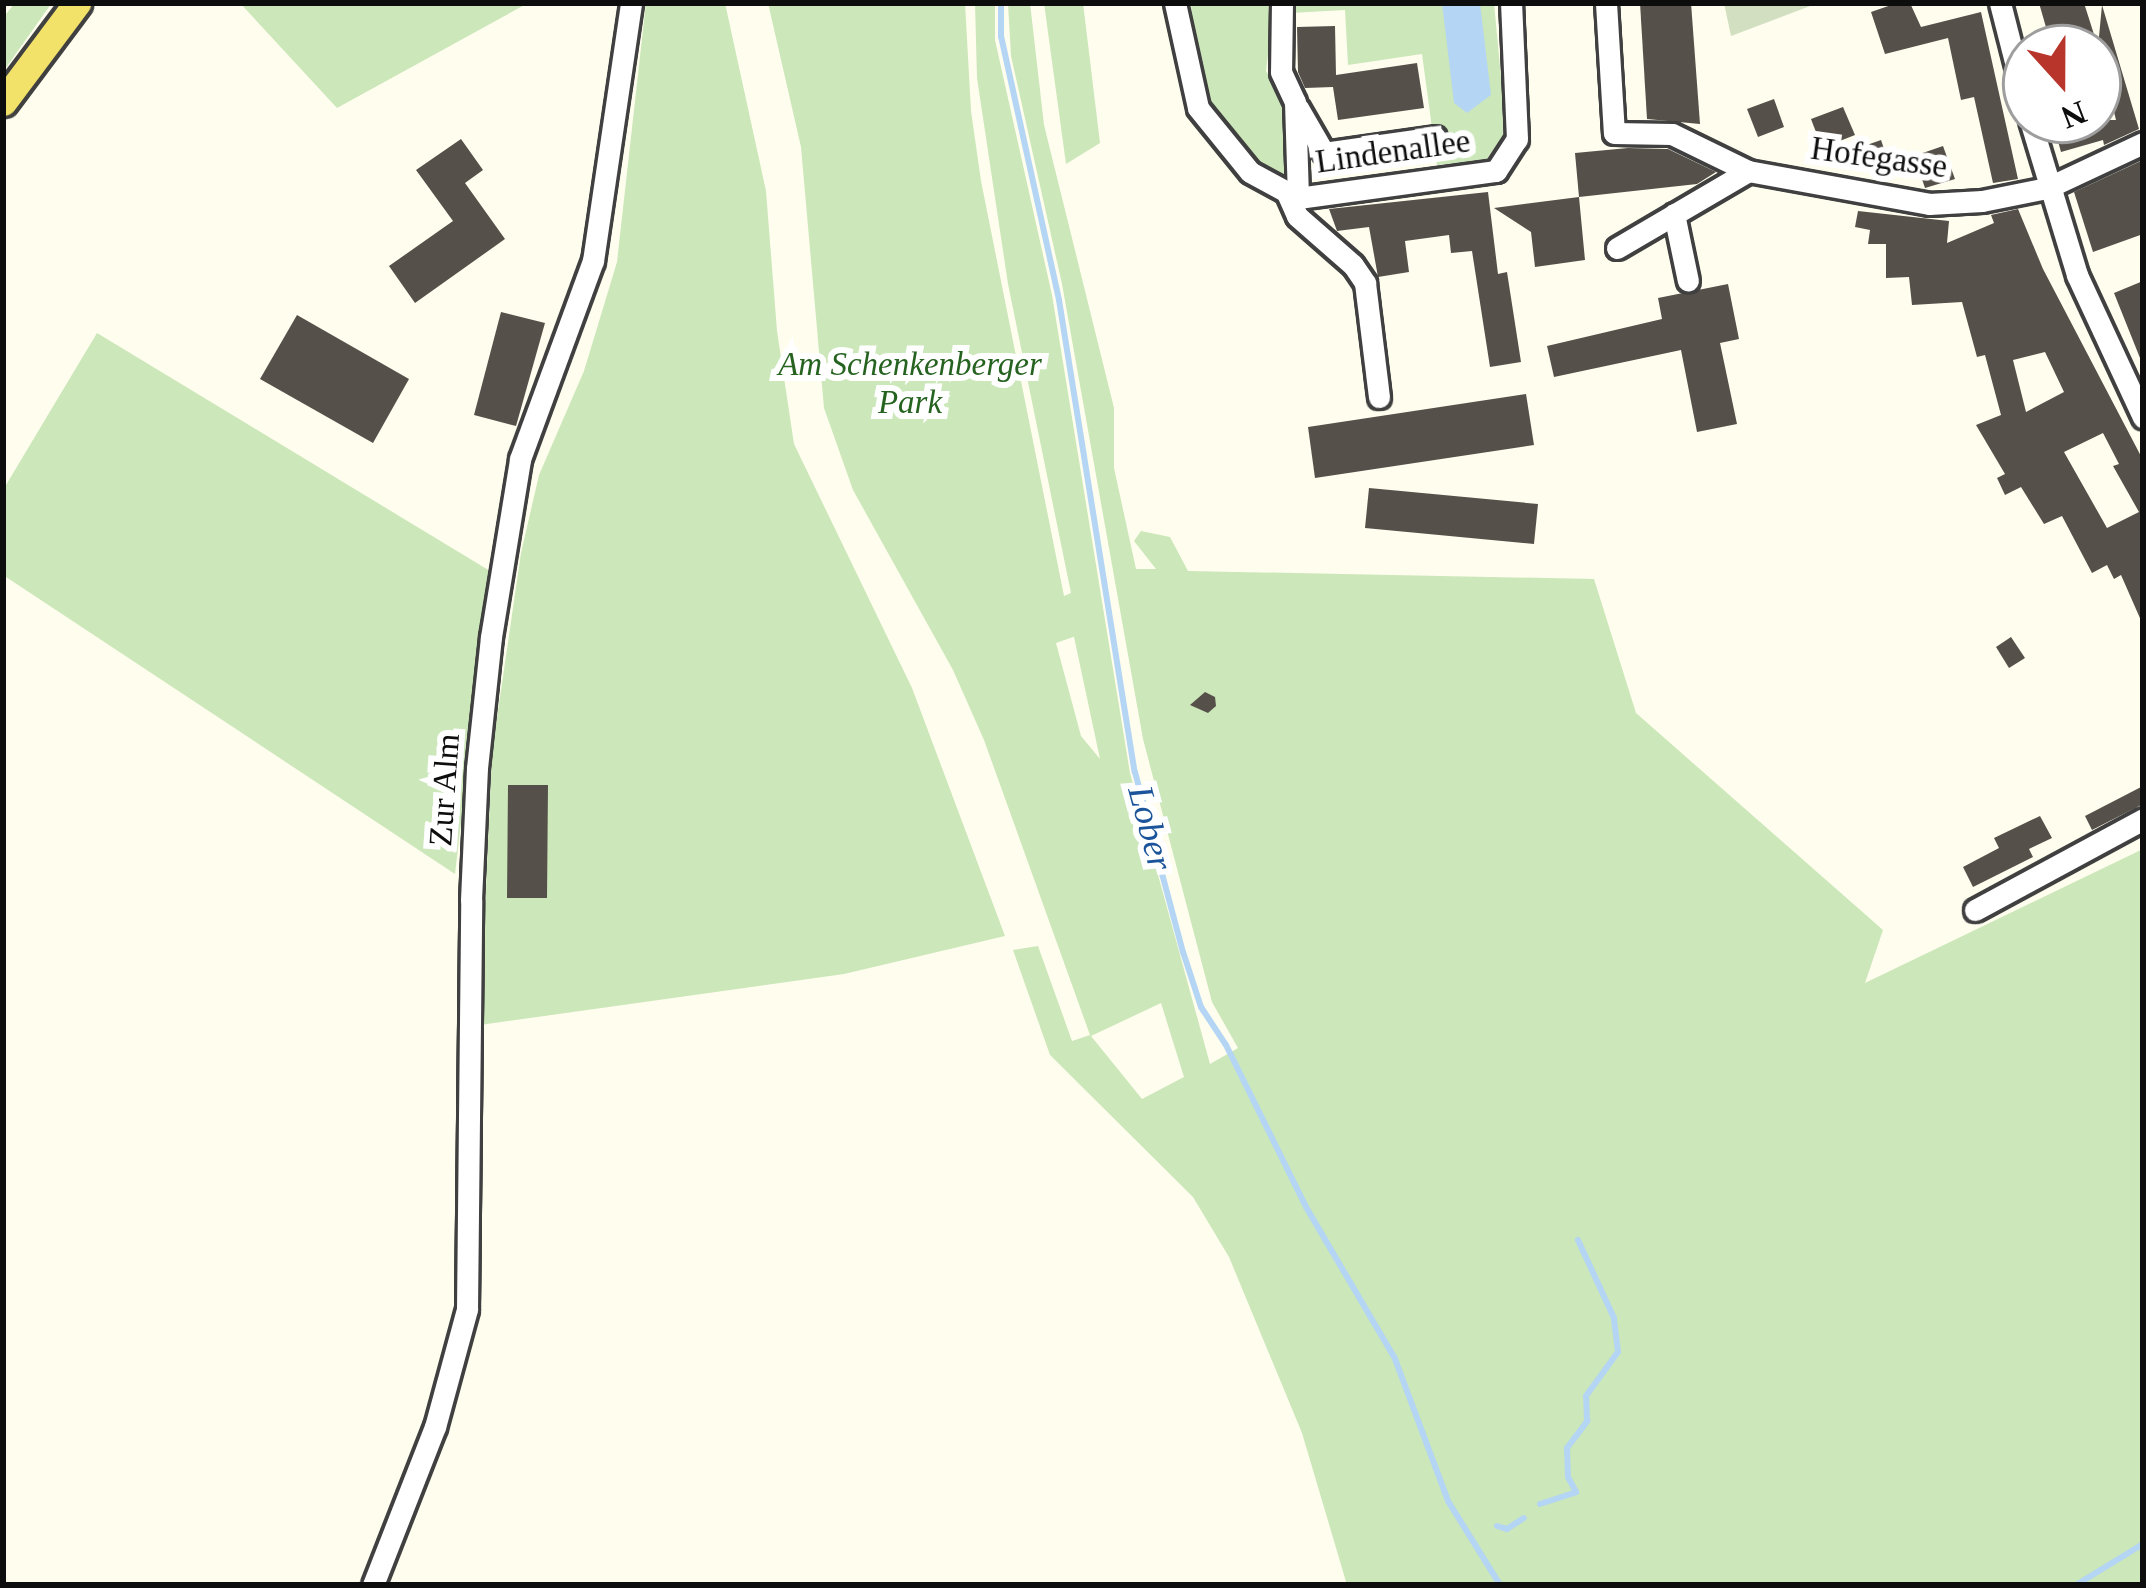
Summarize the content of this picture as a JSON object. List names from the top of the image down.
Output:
{
  "streets": {
    "street": ["Lindenallee", "Hofegasse", "Zur Alm"]
  },
  "water": ["Lober"],
  "parks": ["Am Schenkenberger Park"],
  "north": "bottom"
}
